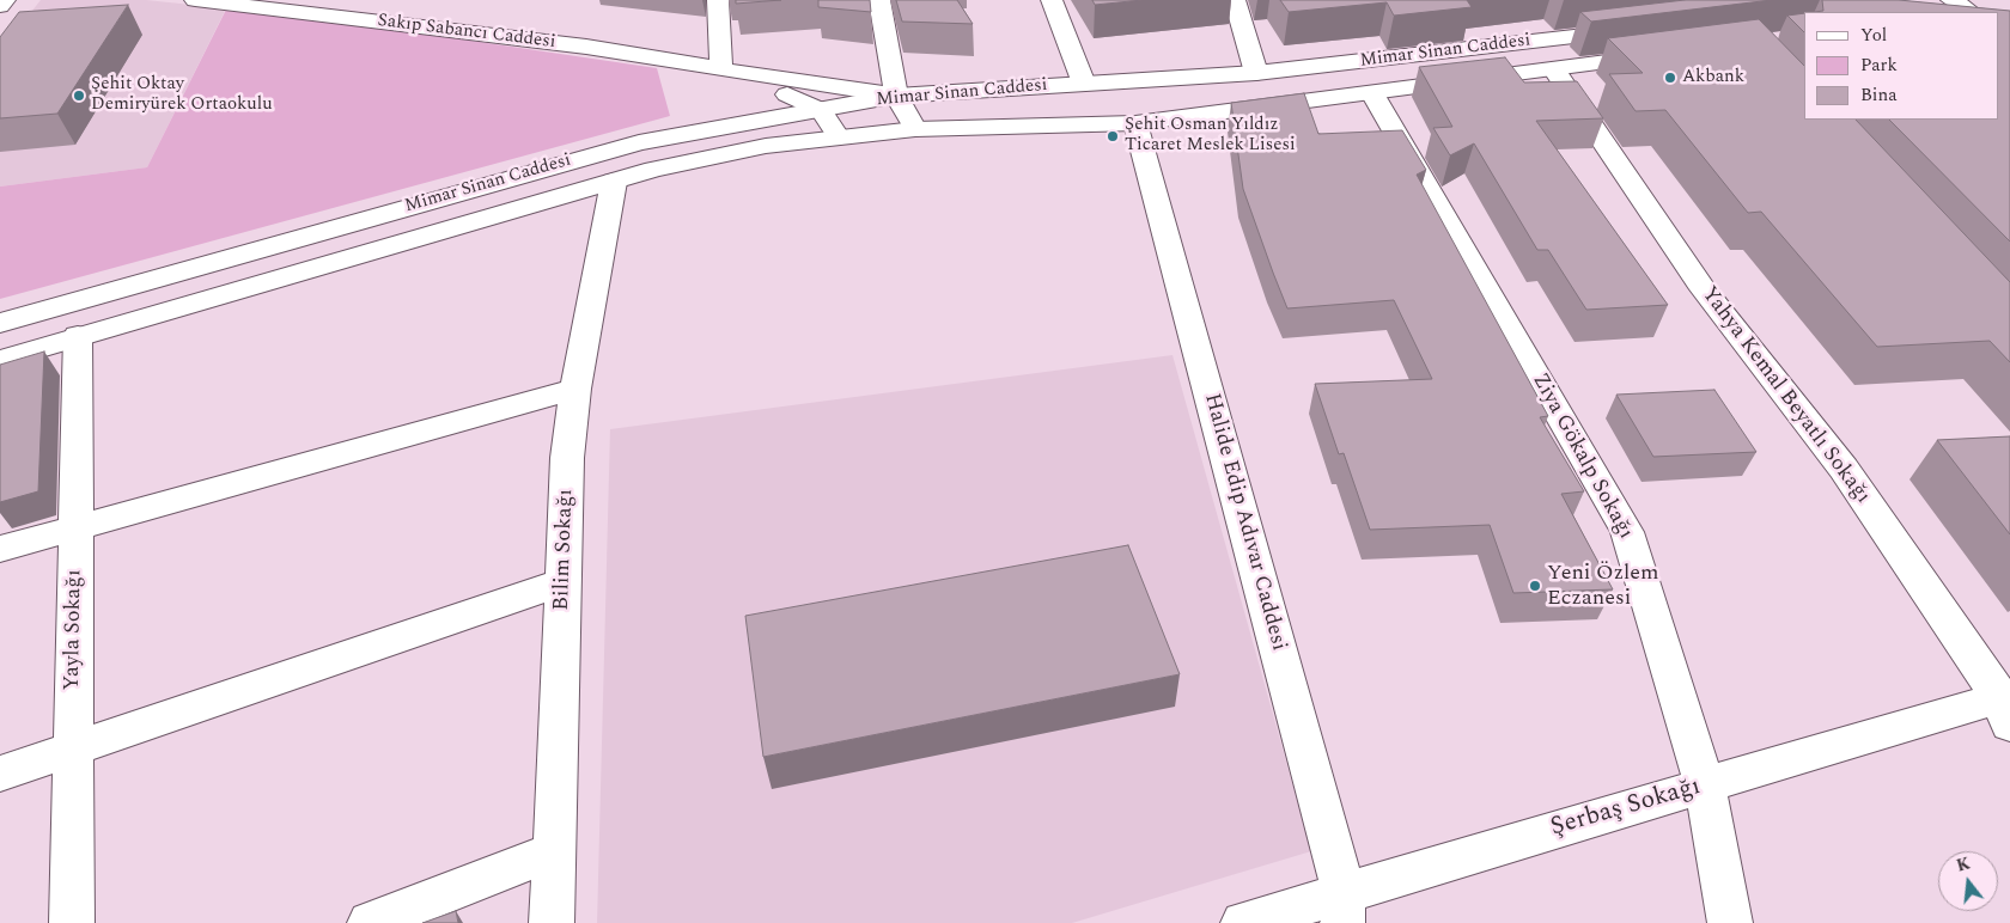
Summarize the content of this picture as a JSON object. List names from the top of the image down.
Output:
{
  "streets": {
    "street": [
      "Sakıp Sabancı Caddesi",
      "Mimar Sinan Caddesi",
      "Yahya Kemal Beyatlı Sokağı",
      "Ziya Gökalp Sokağı",
      "Halide Edip Adıvar Caddesi",
      "Bilim Sokağı",
      "Yayla Sokağı",
      "Şerbaş Sokağı"
    ]
  },
  "crossings": [
    ["Mimar Sinan Caddesi", "Yahya Kemal Beyatlı Sokağı"],
    ["Mimar Sinan Caddesi", "Ziya Gökalp Sokağı"],
    ["Mimar Sinan Caddesi", "Halide Edip Adıvar Caddesi"],
    ["Mimar Sinan Caddesi", "Bilim Sokağı"],
    ["Mimar Sinan Caddesi", "Yayla Sokağı"],
    ["Yahya Kemal Beyatlı Sokağı", "Şerbaş Sokağı"],
    ["Ziya Gökalp Sokağı", "Şerbaş Sokağı"],
    ["Halide Edip Adıvar Caddesi", "Şerbaş Sokağı"]
  ],
  "places": [
    "Akbank",
    "Şehit Oktay Demiryürek Ortaokulu",
    "Şehit Osman Yıldız Ticaret Meslek Lisesi",
    "Yeni Özlem Eczanesi"
  ],
  "legend": ["Yol", "Park", "Bina"],
  "north": "top"
}
